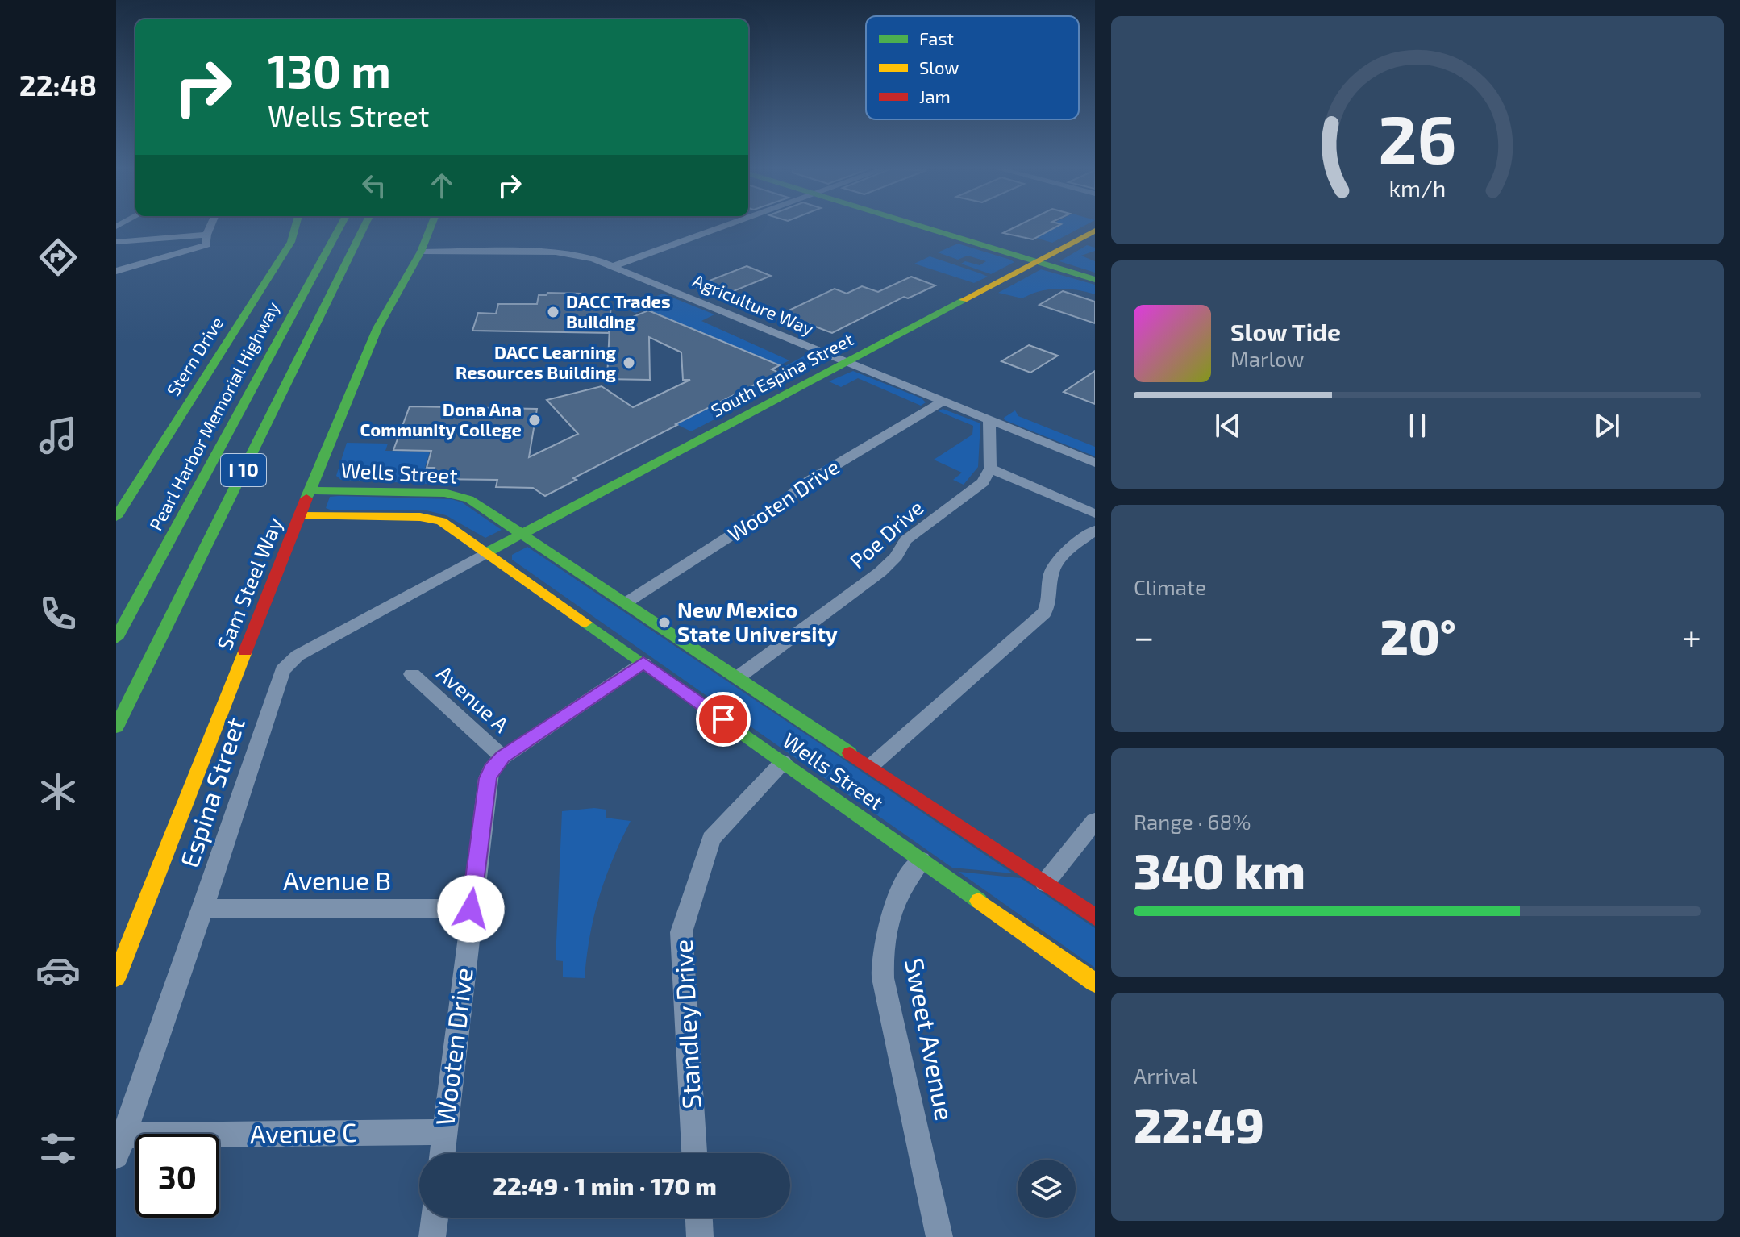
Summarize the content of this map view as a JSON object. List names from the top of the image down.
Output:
{
  "streets": {
    "main road": [
      "Stern Drive",
      "South Espina Street",
      "Pearl Harbor Memorial Highway",
      "I 10",
      "Wells Street",
      "Sam Steel Way"
    ],
    "street": [
      "Agriculture Way",
      "Wooten Drive",
      "Poe Drive",
      "Avenue A",
      "Espina Street",
      "Avenue B",
      "Standley Drive",
      "Sweet Avenue",
      "Avenue C"
    ]
  },
  "crossings": [
    ["Agriculture Way", "South Espina Street"],
    ["Agriculture Way", "Wooten Drive"],
    ["Agriculture Way", "Sam Steel Way"],
    ["South Espina Street", "Wells Street"],
    ["South Espina Street", "Espina Street"],
    ["Wells Street", "Wooten Drive"],
    ["Wells Street", "Poe Drive"],
    ["Wells Street", "Sam Steel Way"],
    ["Wells Street", "Espina Street"],
    ["Wells Street", "Standley Drive"],
    ["Wells Street", "Sweet Avenue"],
    ["Wooten Drive", "Avenue A"],
    ["Wooten Drive", "Avenue B"],
    ["Wooten Drive", "Avenue C"],
    ["Espina Street", "Avenue B"],
    ["Espina Street", "Avenue C"]
  ],
  "places": [
    "DACC Trades Building",
    "DACC Learning Resources Building",
    "Dona Ana Community College",
    "New Mexico State University"
  ],
  "legend": ["Fast", "Slow", "Jam"],
  "page": {
    "tabs": "22:48",
    "turn": ["130 m", "Wells Street"],
    "song": ["Slow Tide", "Marlow"],
    "tile": [
      "Climate",
      ["Range · 68%", "340 km"],
      ["Arrival", "22:49"]
    ],
    "heat": ["−", "20°", "+"],
    "limit": "30",
    "trip": "22:49 · 1 min · 170 m",
    "gauge": ["26", "km/h"]
  }
}
